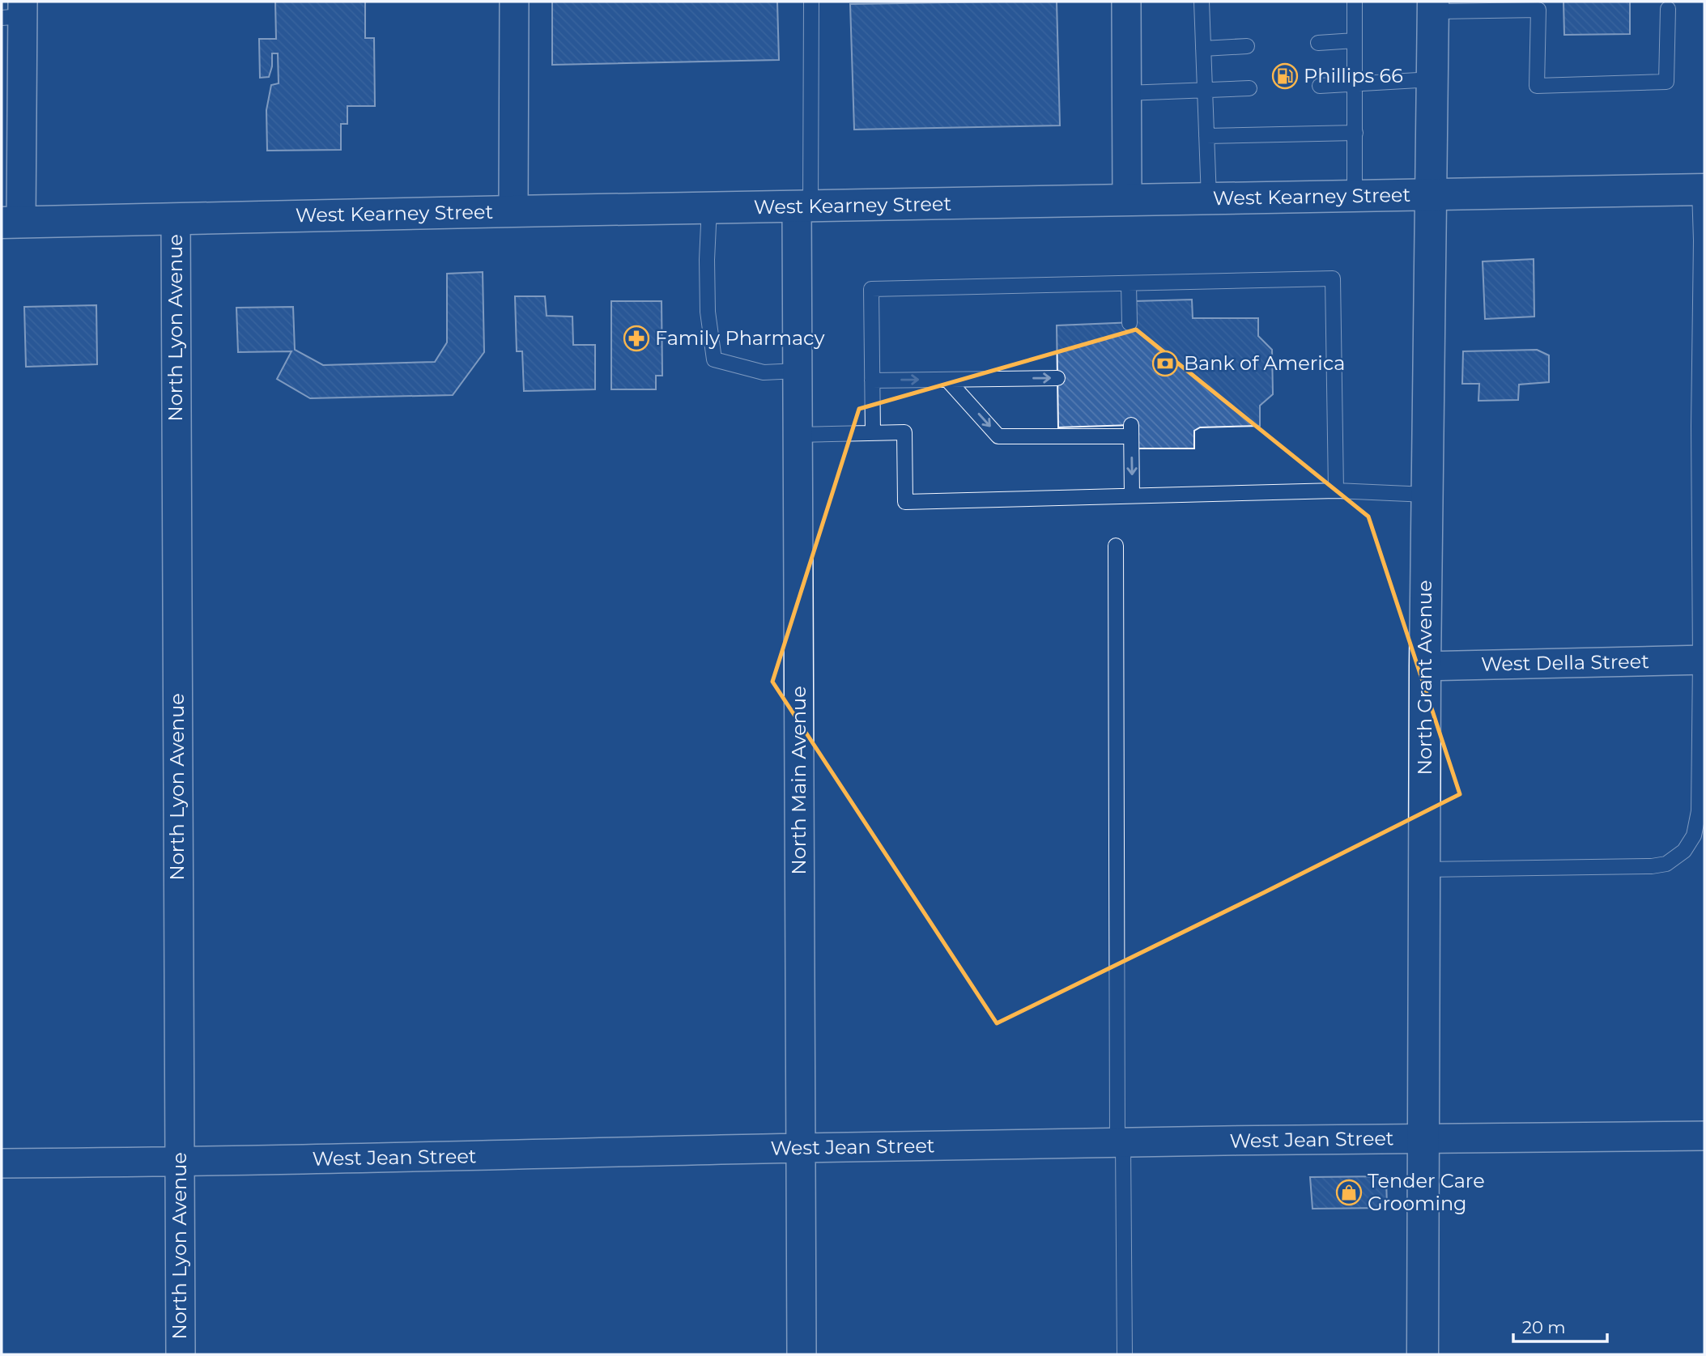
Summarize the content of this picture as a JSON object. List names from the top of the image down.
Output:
{
  "streets": {
    "main road": ["West Kearney Street", "North Grant Avenue"],
    "street": [
      "North Lyon Avenue",
      "West Della Street",
      "North Main Avenue",
      "West Jean Street"
    ]
  },
  "crossings": [
    ["West Kearney Street", "North Lyon Avenue"],
    ["West Kearney Street", "North Grant Avenue"],
    ["West Kearney Street", "North Main Avenue"],
    ["North Lyon Avenue", "West Jean Street"],
    ["West Della Street", "North Grant Avenue"],
    ["North Grant Avenue", "West Jean Street"],
    ["North Main Avenue", "West Jean Street"]
  ],
  "places": {
    "fuel station": ["Phillips 66"],
    "pharmacy": ["Family Pharmacy"],
    "bank": ["Bank of America"],
    "shop": ["Tender Care Grooming"]
  },
  "scale_bar": "20 m"
}
